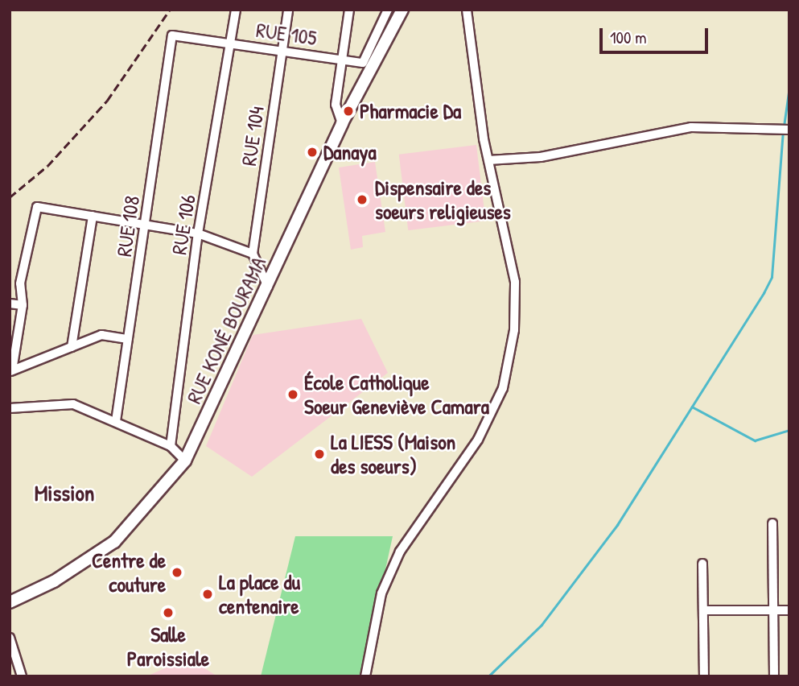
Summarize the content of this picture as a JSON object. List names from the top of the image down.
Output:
{
  "streets": {
    "highway": ["RUE KONÉ BOURAMA"],
    "street": [
      "RUE 105",
      "RUE 104",
      "RUE 106",
      "RUE 108"
    ]
  },
  "crossings": [
    ["RUE 105", "RUE 104"],
    ["RUE 105", "RUE 106"],
    ["RUE 105", "RUE 108"],
    ["RUE 104", "RUE KONÉ BOURAMA"]
  ],
  "districts": ["Mission"],
  "places": [
    "Pharmacie Da",
    "Danaya",
    "Dispensaire des soeurs religieuses",
    "École Catholique Soeur Geneviève Camara",
    "La LIESS (Maison des soeurs)",
    "Centre de couture",
    "La place du centenaire",
    "Salle Paroissiale"
  ],
  "scale_bar": "100 m"
}
